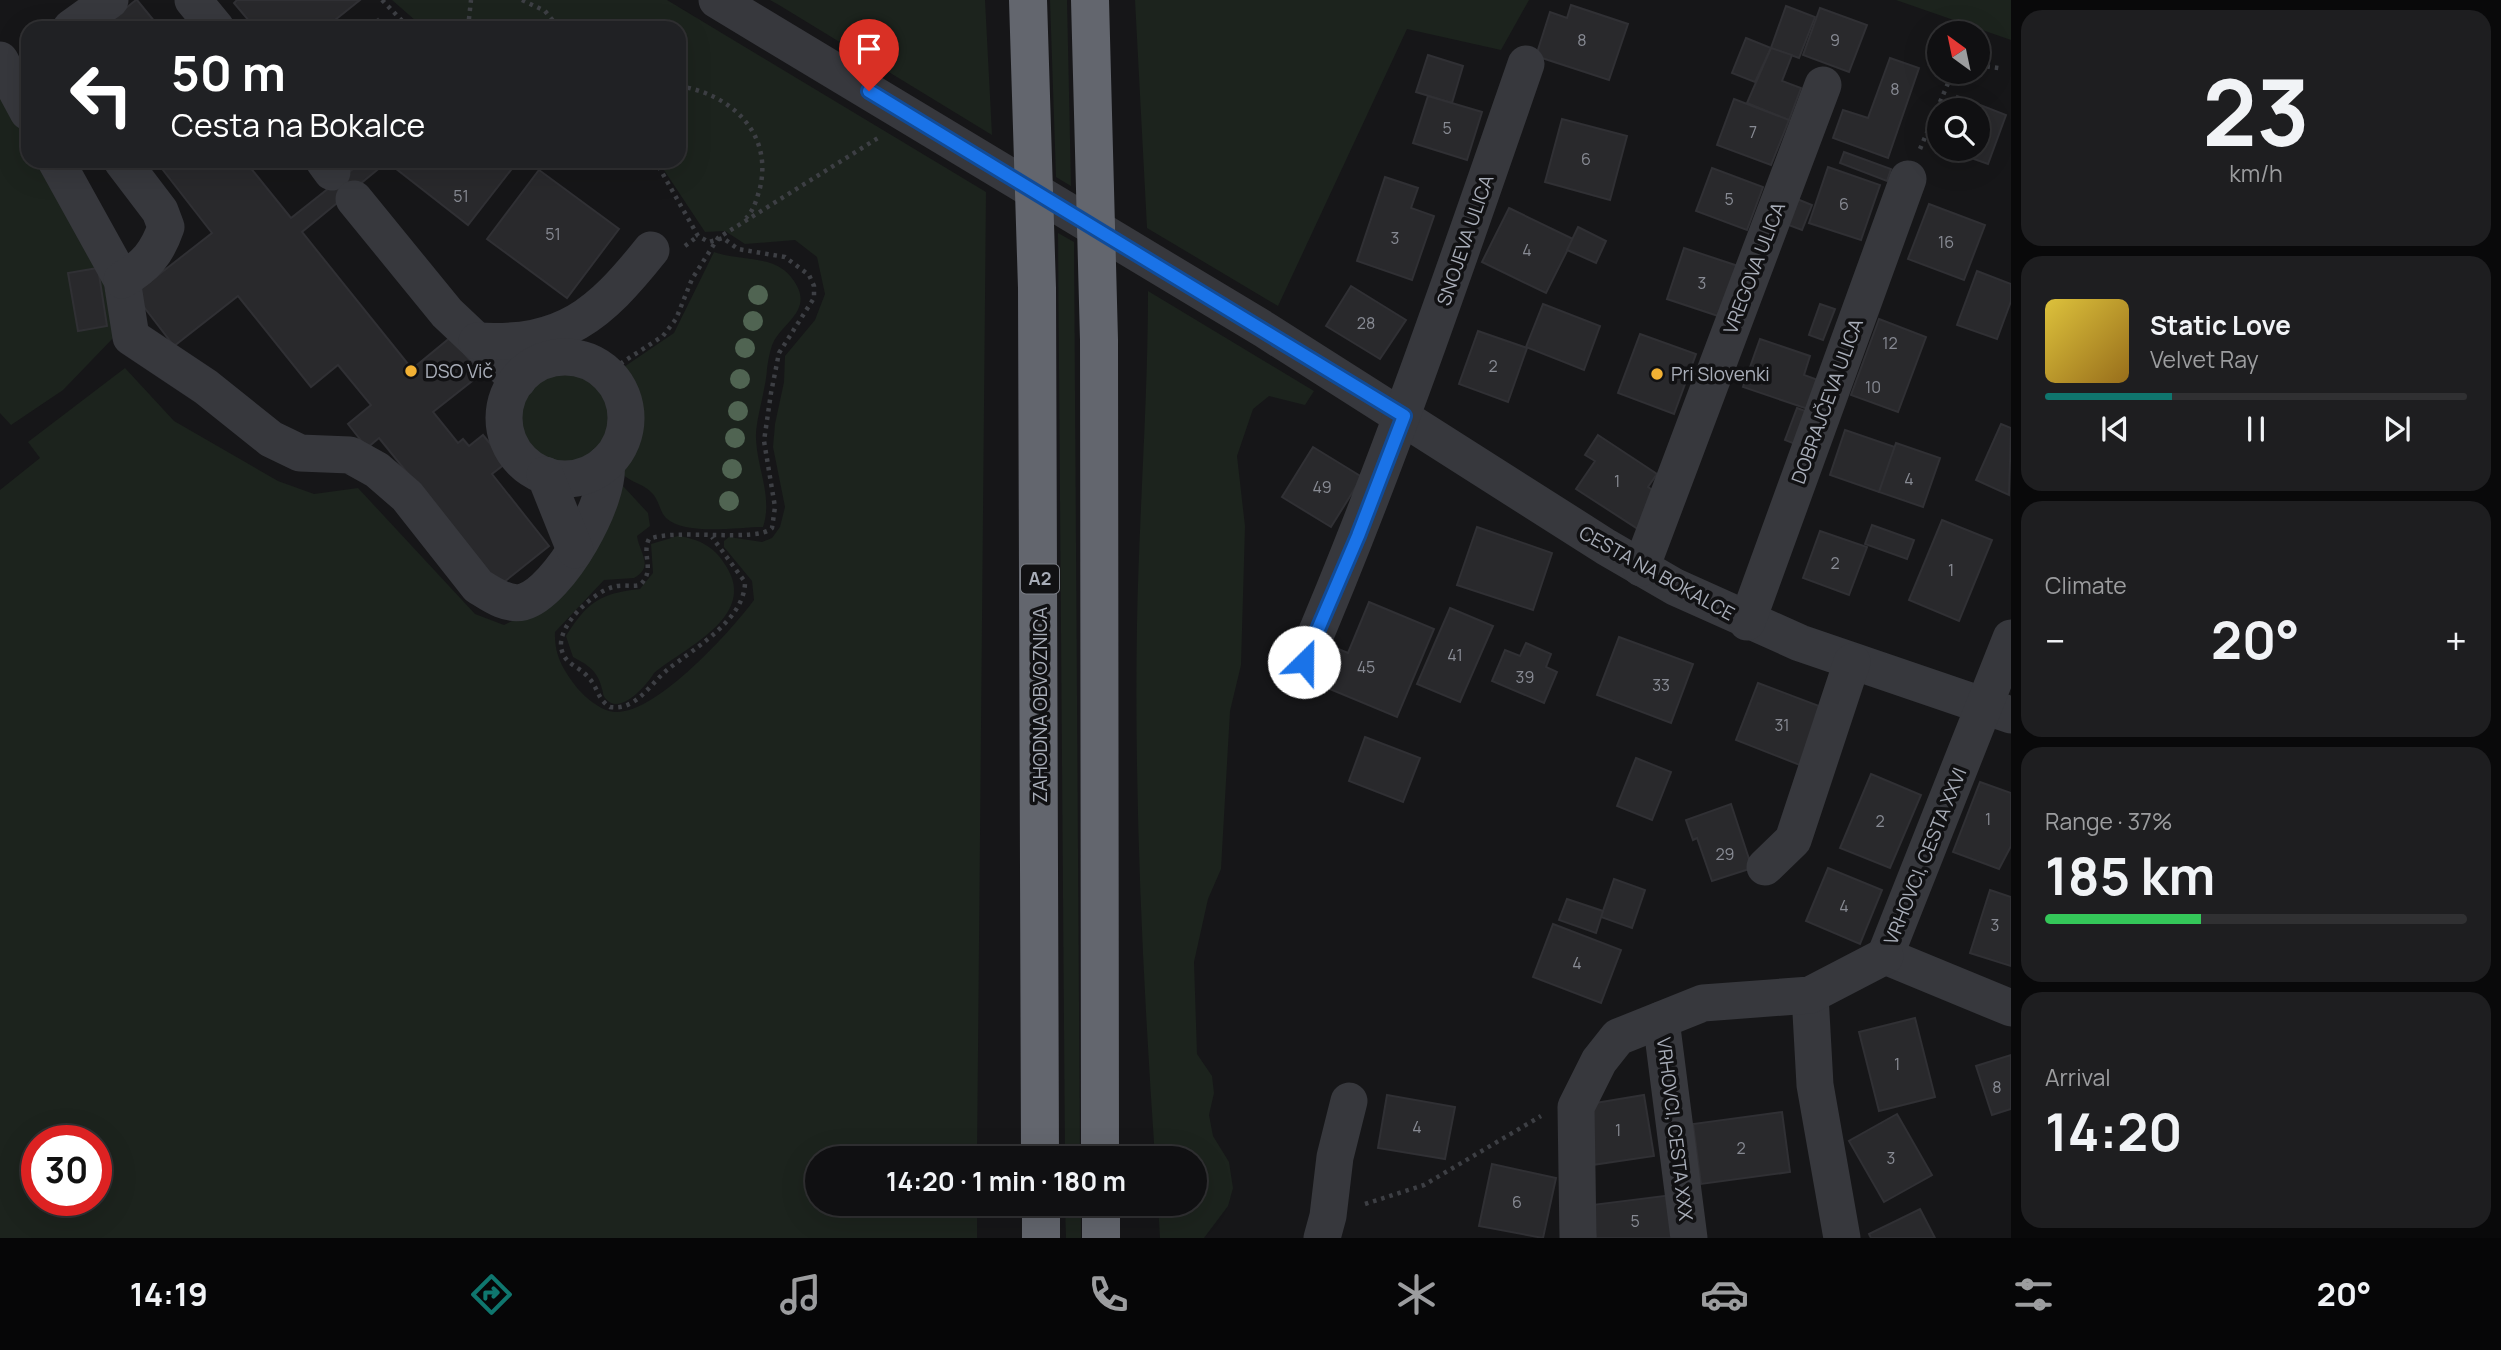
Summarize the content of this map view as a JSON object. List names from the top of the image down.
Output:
{
  "streets": {
    "highway": ["A2", "ZAHODNA OBVOZNICA"],
    "street": [
      "SNOJEVA ULICA",
      "VREGOVA ULICA",
      "DOBRAJČEVA ULICA",
      "CESTA NA BOKALCE",
      "VRHOVCI, CESTA XXVI",
      "VRHOVCI, CESTA XXX"
    ]
  },
  "crossings": [
    ["SNOJEVA ULICA", "CESTA NA BOKALCE"],
    ["VREGOVA ULICA", "CESTA NA BOKALCE"],
    ["DOBRAJČEVA ULICA", "CESTA NA BOKALCE"],
    ["CESTA NA BOKALCE", "VRHOVCI, CESTA XXVI"],
    ["VRHOVCI, CESTA XXVI", "VRHOVCI, CESTA XXX"]
  ],
  "places": ["DSO Vič", "Pri Slovenki"],
  "house_numbers": [
    "8",
    "9",
    "8",
    "5",
    "7",
    "6",
    "51",
    "5",
    "6",
    "51",
    "3",
    "16",
    "4",
    "3",
    "28",
    "12",
    "2",
    "10",
    "4",
    "1",
    "49",
    "2",
    "1",
    "41",
    "45",
    "39",
    "33",
    "31",
    "1",
    "2",
    "29",
    "4",
    "3",
    "4",
    "1",
    "8",
    "4",
    "1",
    "2",
    "3",
    "6",
    "5"
  ],
  "north": "top left",
  "page": {
    "tile": [
      ["23", "km/h"],
      "Climate",
      ["Range · 37%", "185 km"],
      ["Arrival", "14:20"]
    ],
    "turn": ["50 m", "Cesta na Bokalce"],
    "song": ["Static Love", "Velvet Ray"],
    "heat": ["−", "20°", "+"],
    "limit": "30",
    "trip": "14:20 · 1 min · 180 m",
    "tabs": ["14:19", "20°"]
  }
}
